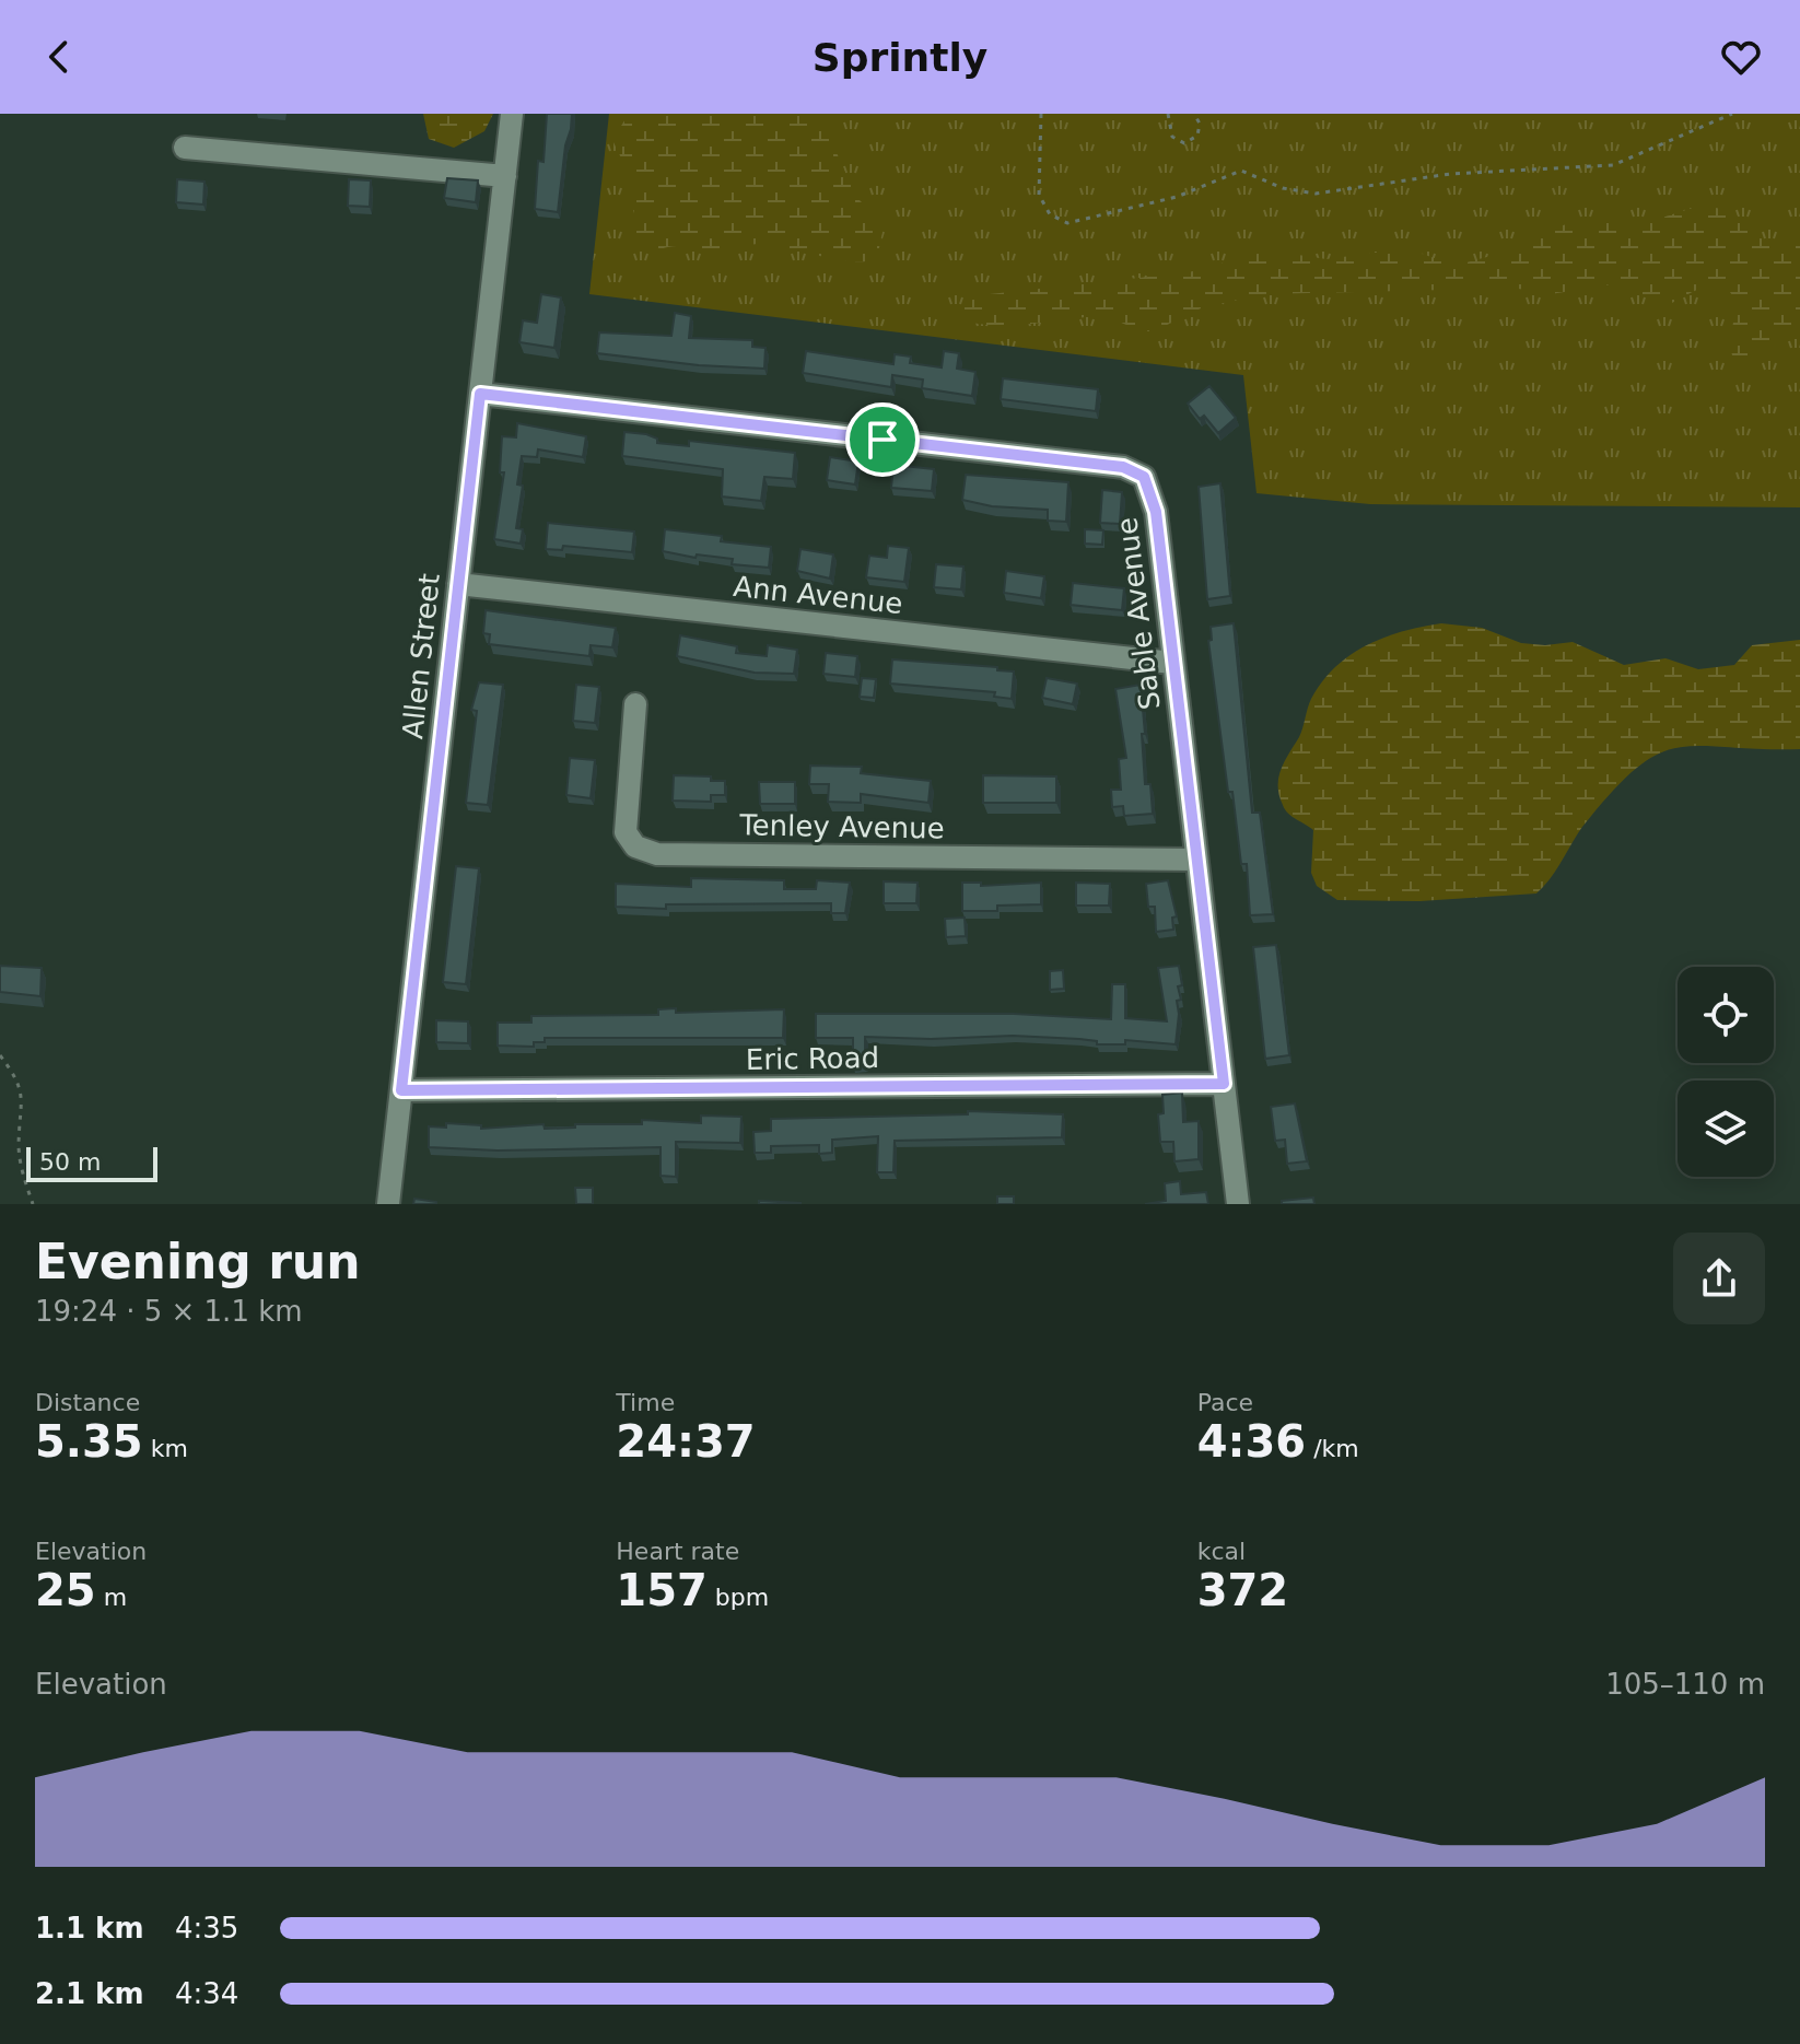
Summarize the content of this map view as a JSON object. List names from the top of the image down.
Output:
{
  "streets": {
    "street": [
      "Ann Avenue",
      "Sable Avenue",
      "Allen Street",
      "Tenley Avenue",
      "Eric Road"
    ]
  },
  "crossings": [
    ["Ann Avenue", "Sable Avenue"],
    ["Ann Avenue", "Allen Street"],
    ["Sable Avenue", "Allen Street"],
    ["Sable Avenue", "Tenley Avenue"],
    ["Sable Avenue", "Eric Road"],
    ["Allen Street", "Eric Road"]
  ],
  "scale_bar": "50 m",
  "page": {
    "header": "Sprintly",
    "scale": "50 m",
    "heading": ["Evening run", "19:24 · 5 × 1.1 km"],
    "stats": [
      ["Distance", "5.35 km"],
      ["Time", "24:37"],
      ["Pace", "4:36 /km"],
      ["Elevation", "25 m"],
      ["Heart rate", "157 bpm"],
      ["kcal", "372"]
    ],
    "chart": ["Elevation", "105–110 m"],
    "list": [
      {
        "name": "1.1 km",
        "note": "4:35"
      },
      {
        "name": "2.1 km",
        "note": "4:34"
      }
    ]
  }
}
